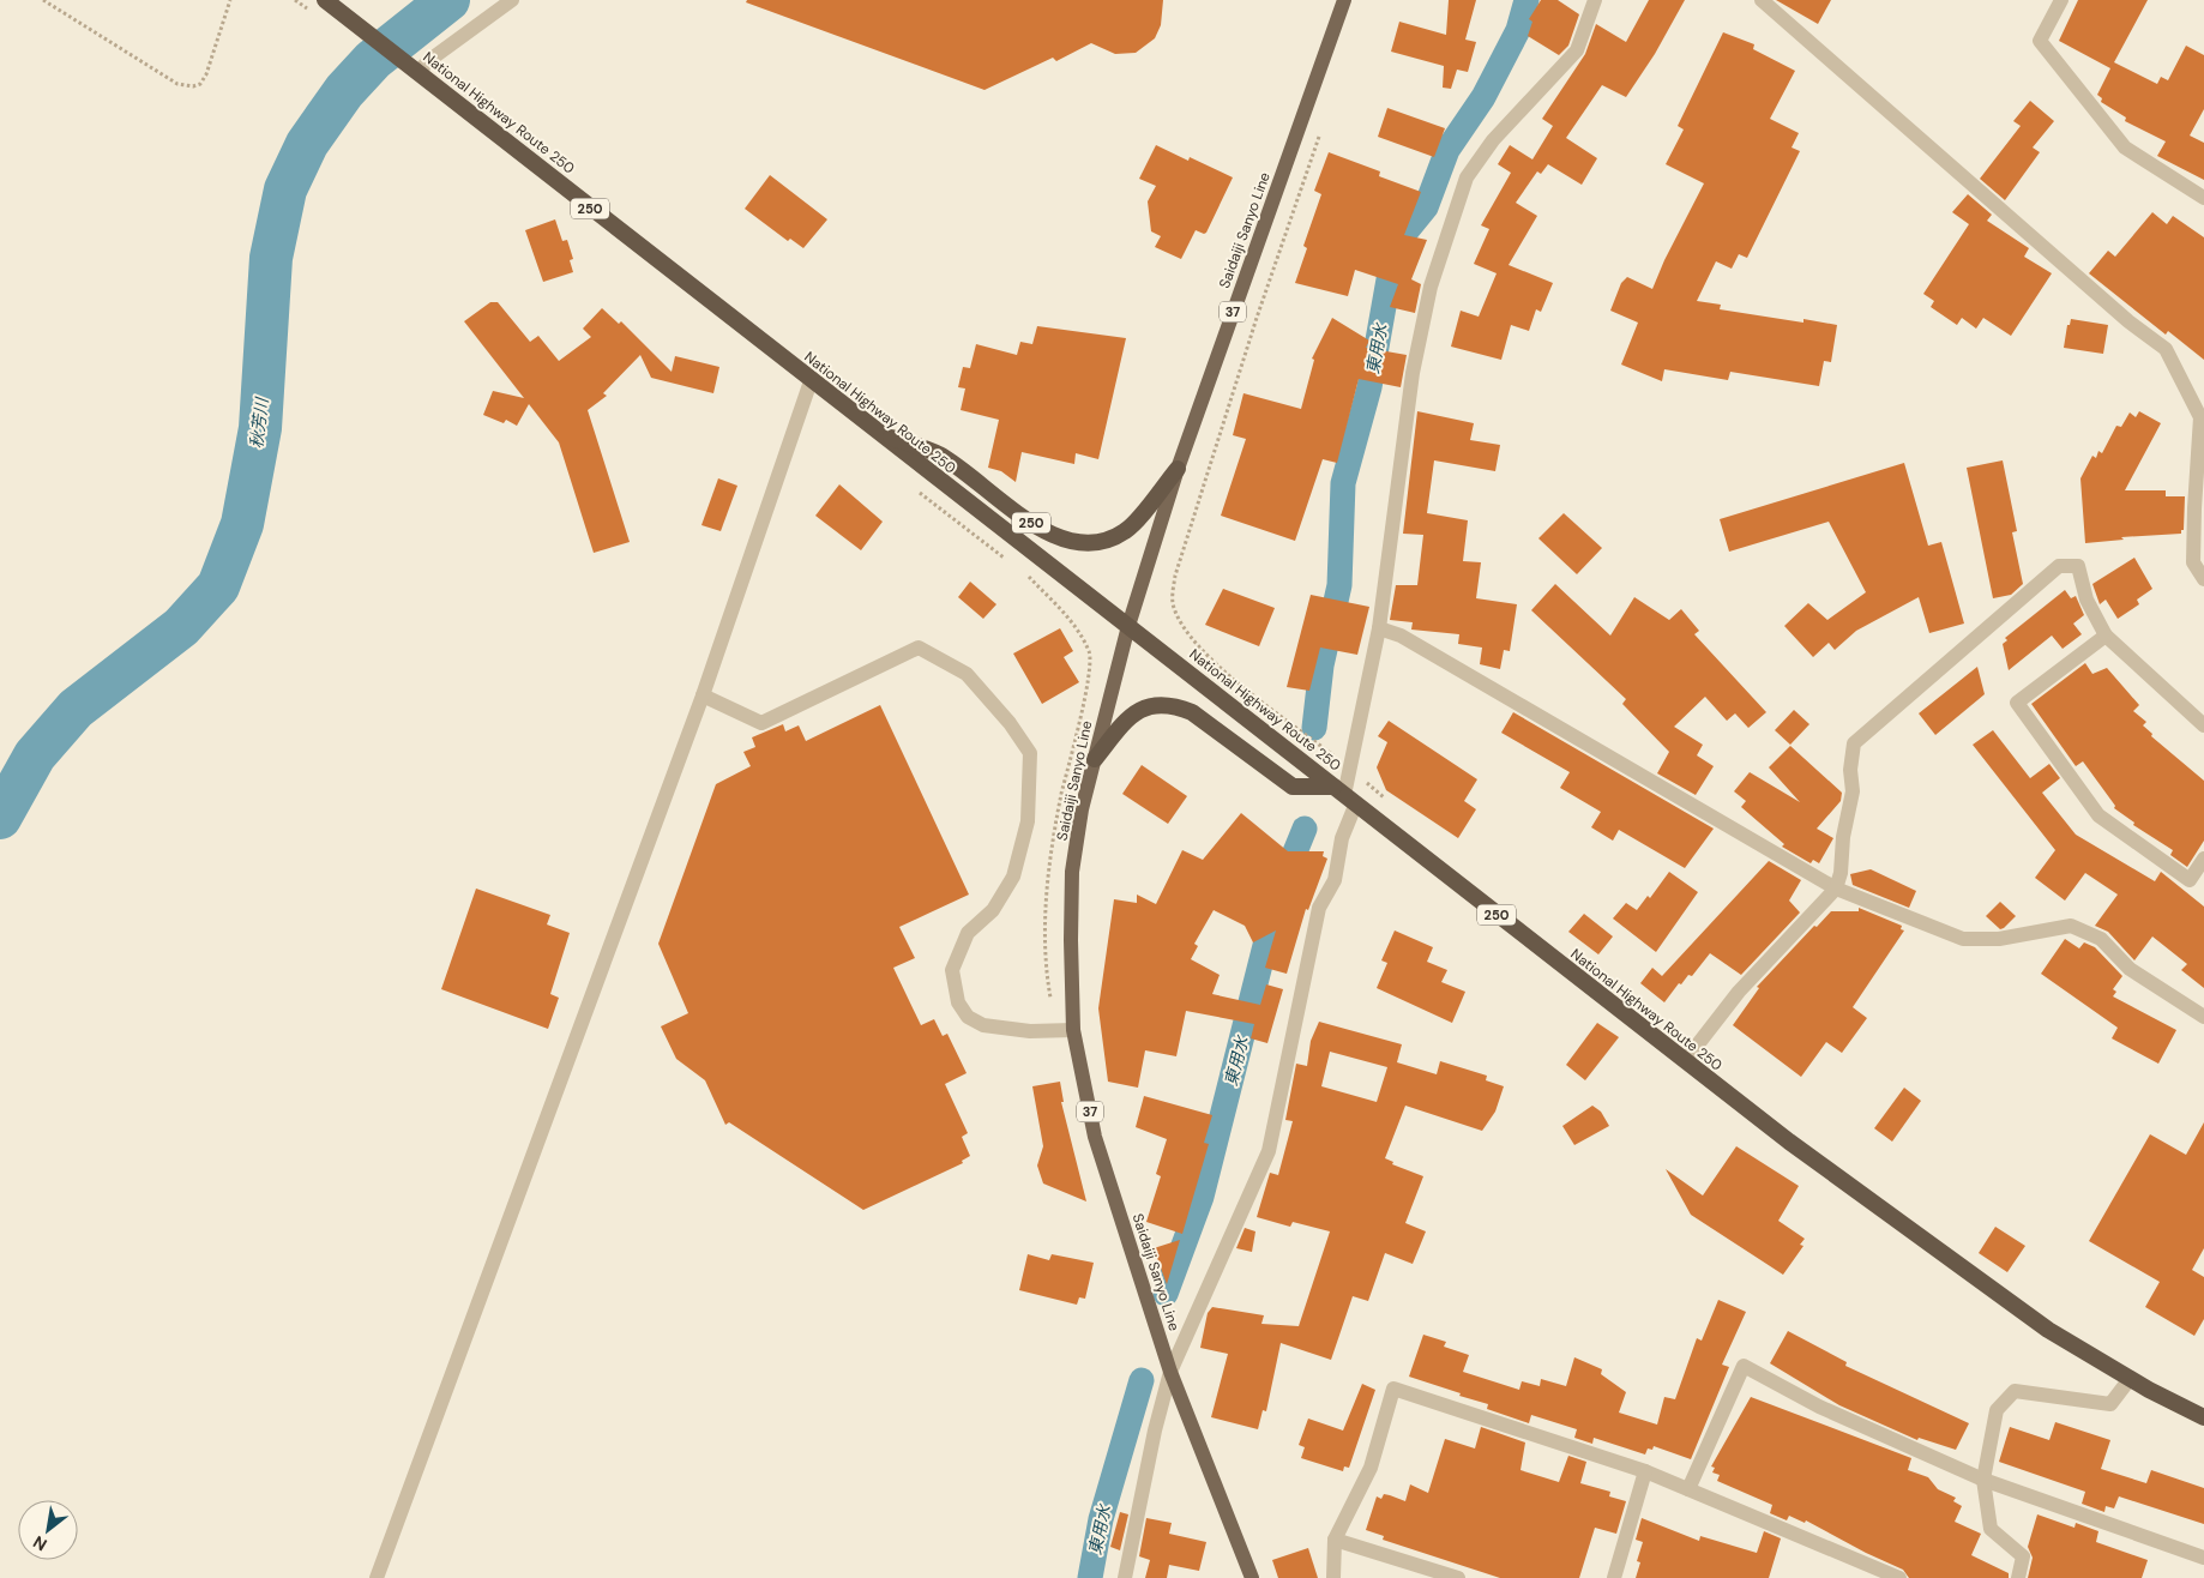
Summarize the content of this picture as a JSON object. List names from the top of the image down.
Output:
{
  "streets": {
    "highway": ["National Highway Route 250", "250"],
    "main road": ["Saidaiji Sanyo Line", "37"]
  },
  "crossings": [
    ["National Highway Route 250", "250"],
    ["National Highway Route 250", "Saidaiji Sanyo Line"],
    ["250", "Saidaiji Sanyo Line"]
  ],
  "water": ["東用水", "秋芳川"],
  "north": "bottom left"
}
